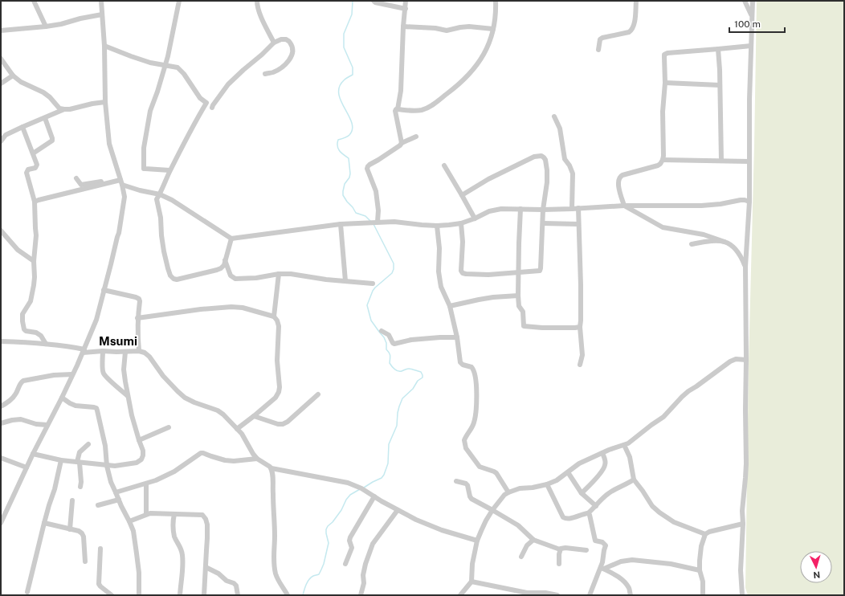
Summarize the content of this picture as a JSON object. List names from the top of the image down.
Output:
{
  "districts": ["Msumi"],
  "scale_bar": "100 m",
  "north": "bottom"
}
